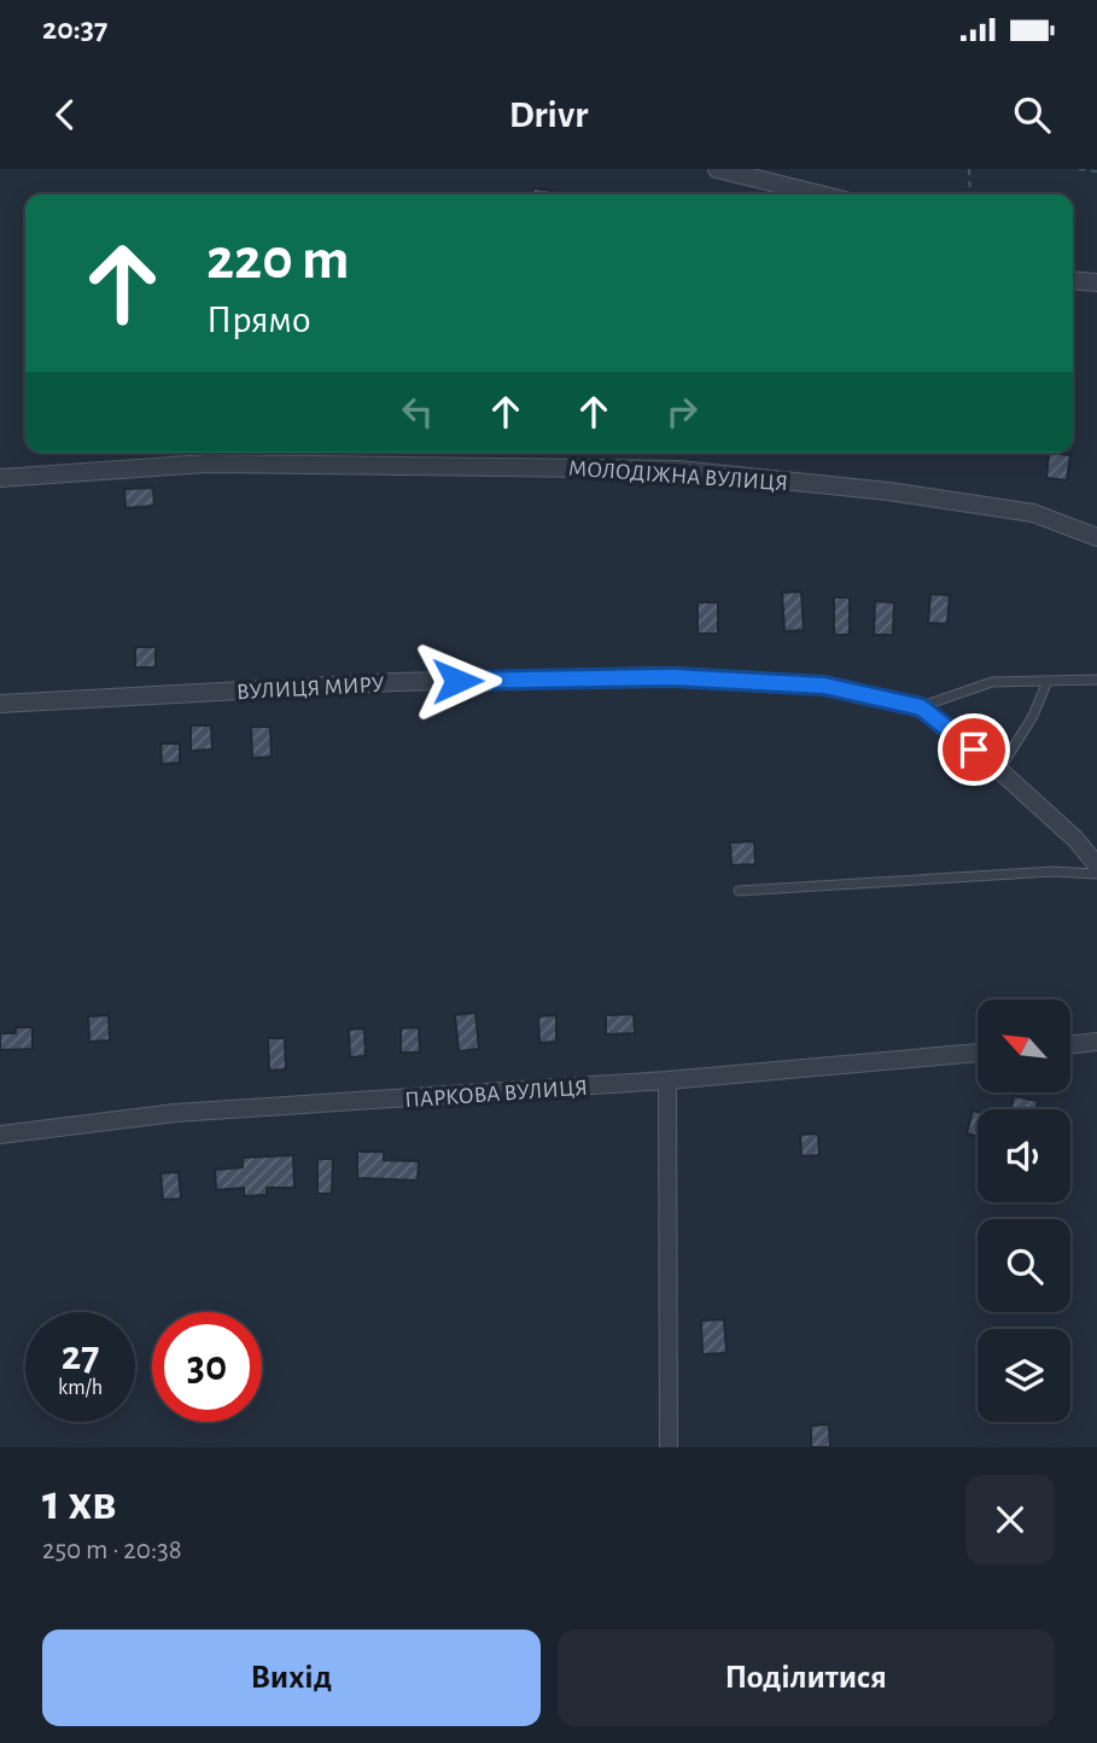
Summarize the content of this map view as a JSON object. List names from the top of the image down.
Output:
{
  "streets": {
    "street": ["МОЛОДІЖНА ВУЛИЦЯ", "ВУЛИЦЯ МИРУ", "ПАРКОВА ВУЛИЦЯ"]
  },
  "north": "top left",
  "page": {
    "status": "20:37",
    "header": "Drivr",
    "turn": ["220 m", "Прямо"],
    "speed": "27 km/h",
    "limit": "30",
    "heading": ["1 хв", "250 m · 20:38"],
    "buttons": ["Вихід", "Поділитися"]
  }
}
